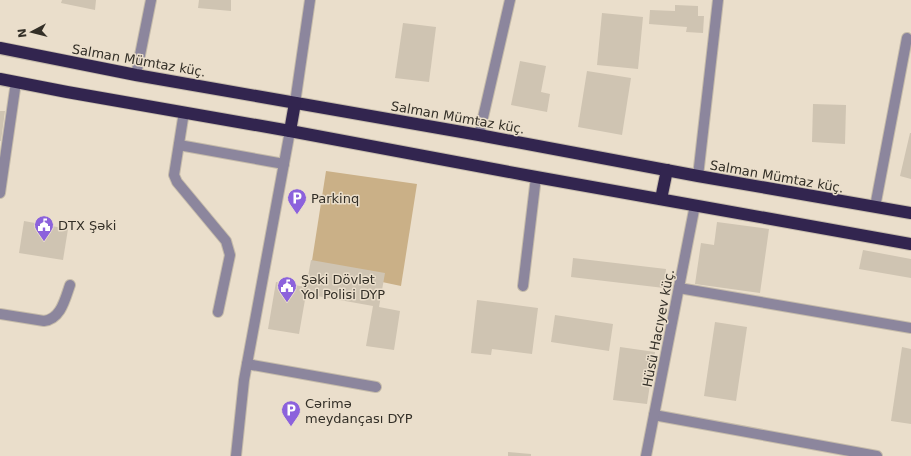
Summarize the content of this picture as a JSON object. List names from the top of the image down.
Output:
{
  "streets": {
    "highway": ["Salman Mümtaz küç."],
    "street": ["Hüsü Hacıyev küç."]
  },
  "places": {
    "parking": ["Parkinq", "Cərimə meydançası DYP"],
    "public building": ["DTX Şəki", "Şəki Dövlət Yol Polisi DYP"]
  },
  "north": "left"
}
